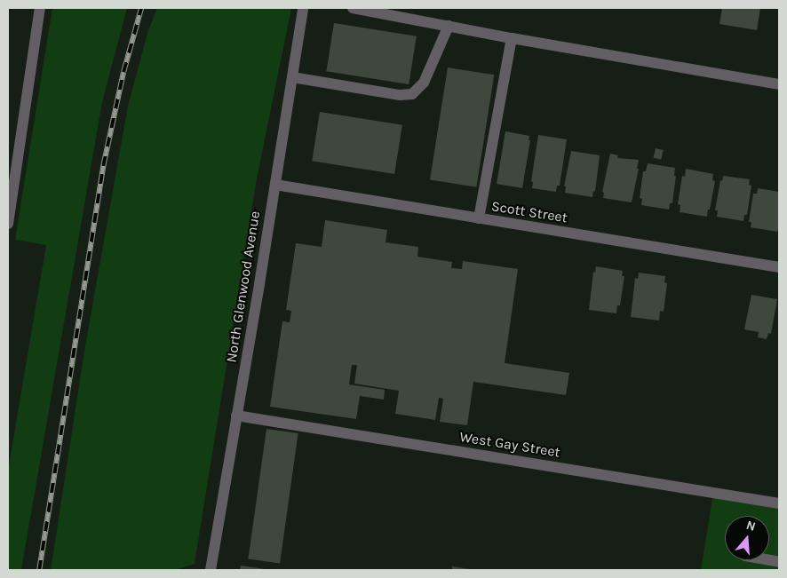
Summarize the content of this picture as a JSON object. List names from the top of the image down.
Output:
{
  "streets": {
    "street": ["Scott Street", "North Glenwood Avenue", "West Gay Street"]
  },
  "crossings": [
    ["Scott Street", "North Glenwood Avenue"],
    ["North Glenwood Avenue", "West Gay Street"]
  ],
  "north": "top"
}
